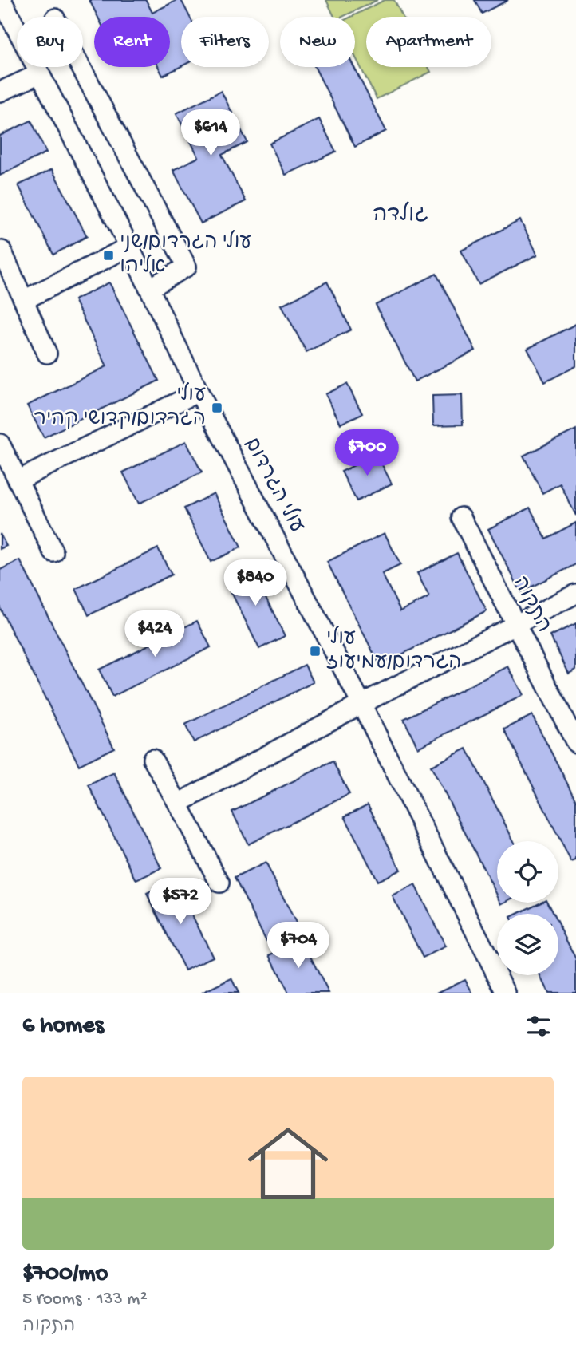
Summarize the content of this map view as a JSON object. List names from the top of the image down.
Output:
{
  "streets": {
    "street": ["עולי הגרדום", "התקוה"]
  },
  "districts": ["גולדה"],
  "places": {
    "transit": ["עולי הגרדום/שני אליהו", "עולי הגרדום/קדושי קהיר", "עולי הגרדום/עמיעוז"]
  },
  "page": {
    "chip": [
      "Buy",
      "Rent",
      "Filters",
      "New",
      "Apartment"
    ],
    "price": [
      "$614",
      "$700",
      "$840",
      "$424",
      "$572",
      "$704"
    ],
    "heading": "6 homes",
    "list": [
      {
        "name": "$700/mo",
        "note": "5 rooms · 133 m² · התקוה"
      }
    ]
  }
}
